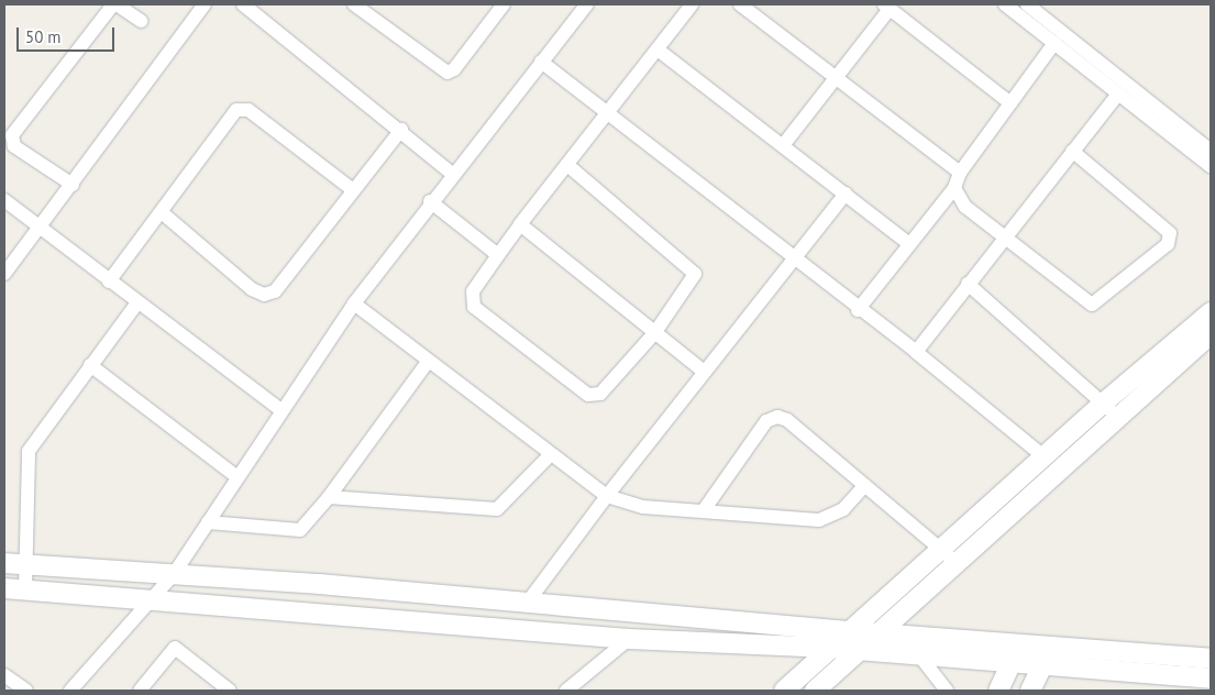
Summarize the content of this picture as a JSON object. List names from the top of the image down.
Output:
{
  "scale_bar": "50 m"
}
